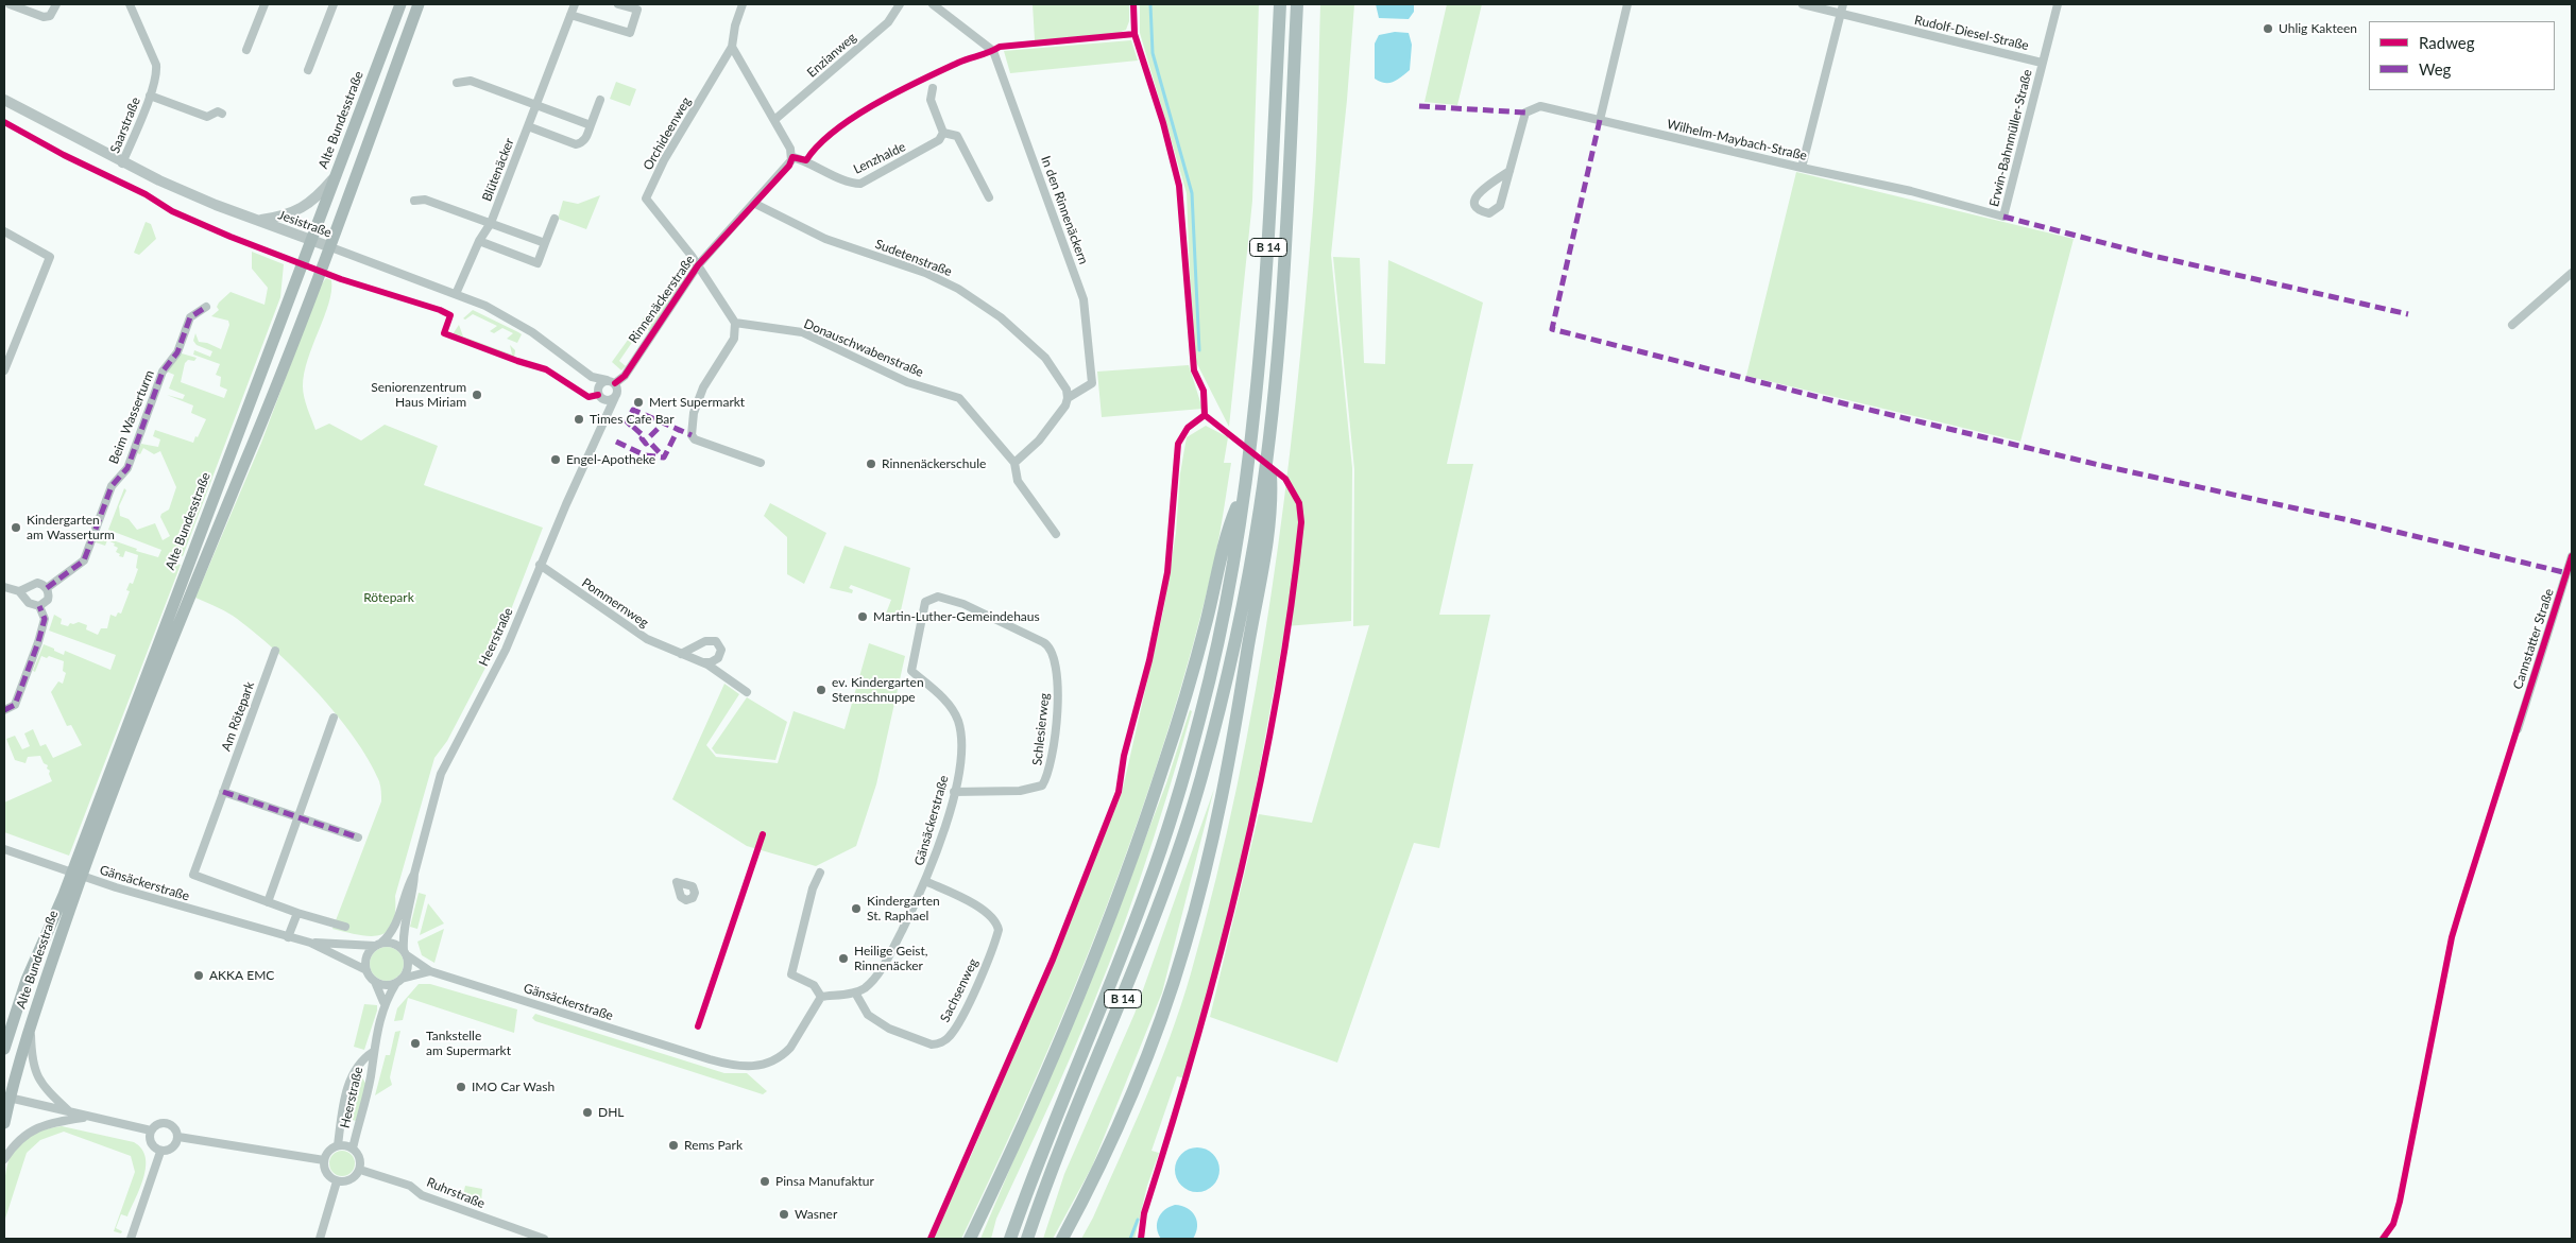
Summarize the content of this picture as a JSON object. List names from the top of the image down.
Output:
{
  "streets": {
    "highway": ["B 14"],
    "main road": ["Alte Bundesstraße"],
    "street": [
      "Rudolf-Diesel-Straße",
      "Enzianweg",
      "Saarstraße",
      "Orchideenweg",
      "Erwin-Bahnmüller-Straße",
      "Wilhelm-Maybach-Straße",
      "Lenzhalde",
      "Blütenäcker",
      "In den Rinnenäckern",
      "Jesistraße",
      "Sudetenstraße",
      "Rinnenäckerstraße",
      "Donauschwabenstraße",
      "Beim Wasserturm",
      "Pommernweg",
      "Heerstraße",
      "Cannstatter Straße",
      "Am Rötepark",
      "Schlesierweg",
      "Gänsäckerstraße",
      "Sachsenweg",
      "Ruhrstraße"
    ]
  },
  "crossings": [
    ["Rudolf-Diesel-Straße", "Erwin-Bahnmüller-Straße"],
    ["Alte Bundesstraße", "Jesistraße"],
    ["Saarstraße", "Jesistraße"],
    ["Orchideenweg", "Rinnenäckerstraße"],
    ["Erwin-Bahnmüller-Straße", "Wilhelm-Maybach-Straße"],
    ["Lenzhalde", "Rinnenäckerstraße"],
    ["Blütenäcker", "Jesistraße"],
    ["In den Rinnenäckern", "Sudetenstraße"],
    ["Jesistraße", "Rinnenäckerstraße"],
    ["Jesistraße", "Heerstraße"],
    ["Sudetenstraße", "Rinnenäckerstraße"],
    ["Rinnenäckerstraße", "Heerstraße"],
    ["Pommernweg", "Heerstraße"],
    ["Heerstraße", "Gänsäckerstraße"],
    ["Heerstraße", "Ruhrstraße"],
    ["Schlesierweg", "Gänsäckerstraße"],
    ["Gänsäckerstraße", "Sachsenweg"]
  ],
  "parks": ["Rötepark"],
  "places": [
    "Uhlig Kakteen",
    "Seniorenzentrum Haus Miriam",
    "Mert Supermarkt",
    "Times Cafe Bar",
    "Engel-Apotheke",
    "Rinnenäckerschule",
    "Kindergarten am Wasserturm",
    "Martin-Luther-Gemeindehaus",
    "ev. Kindergarten Sternschnuppe",
    "Kindergarten St. Raphael",
    "Heilige Geist, Rinnenäcker",
    "AKKA EMC",
    "Tankstelle am Supermarkt",
    "IMO Car Wash",
    "DHL",
    "Rems Park",
    "Pinsa Manufaktur",
    "Wasner"
  ],
  "legend": ["Radweg", "Weg"]
}
